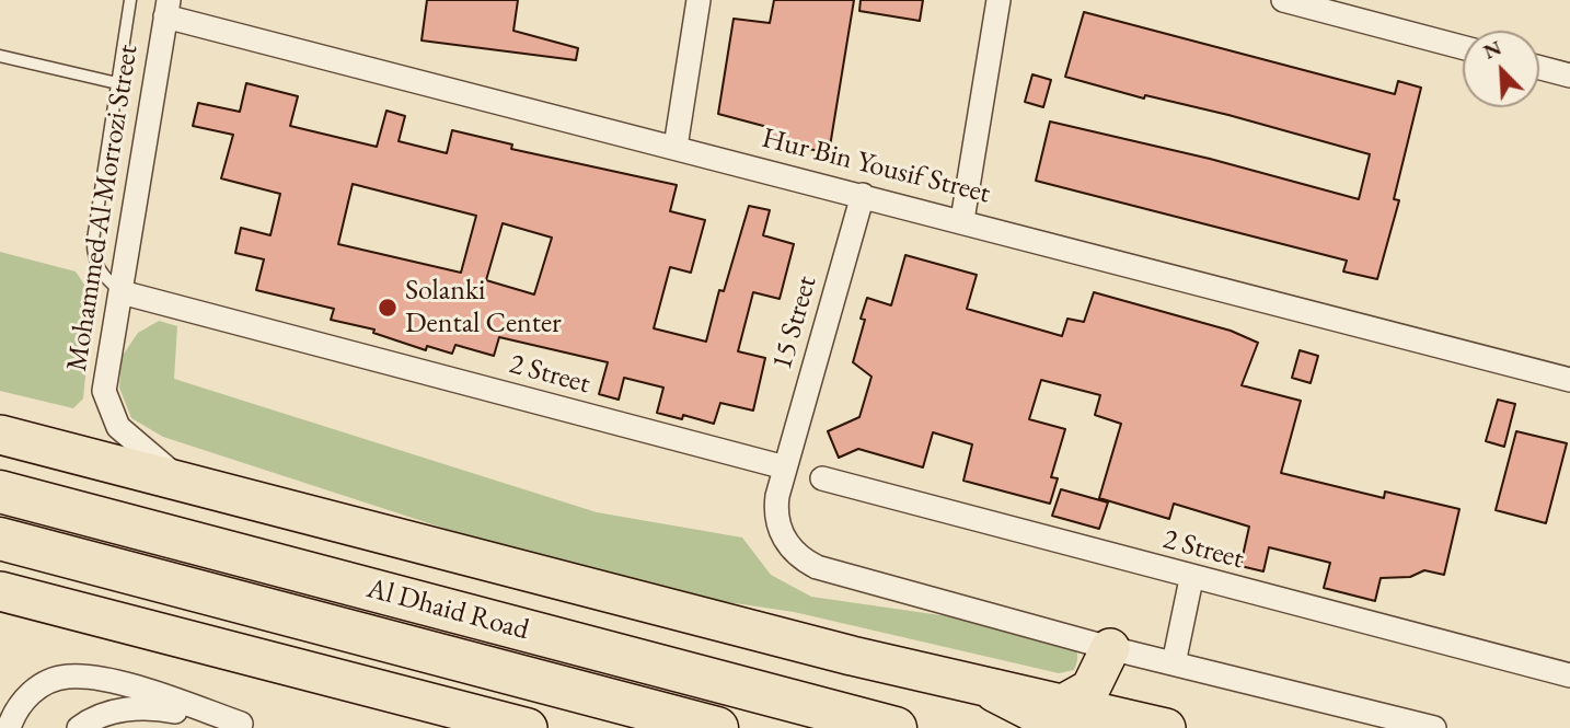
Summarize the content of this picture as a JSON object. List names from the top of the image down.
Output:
{
  "streets": {
    "highway": ["Al Dhaid Road"],
    "street": [
      "Hur Bin Yousif Street",
      "Mohammed Al Morrozi Street",
      "15 Street",
      "2 Street"
    ]
  },
  "crossings": [
    ["Hur Bin Yousif Street", "Mohammed Al Morrozi Street"],
    ["Hur Bin Yousif Street", "15 Street"],
    ["Mohammed Al Morrozi Street", "2 Street"],
    ["15 Street", "2 Street"]
  ],
  "places": ["Solanki Dental Center"],
  "north": "top left"
}
